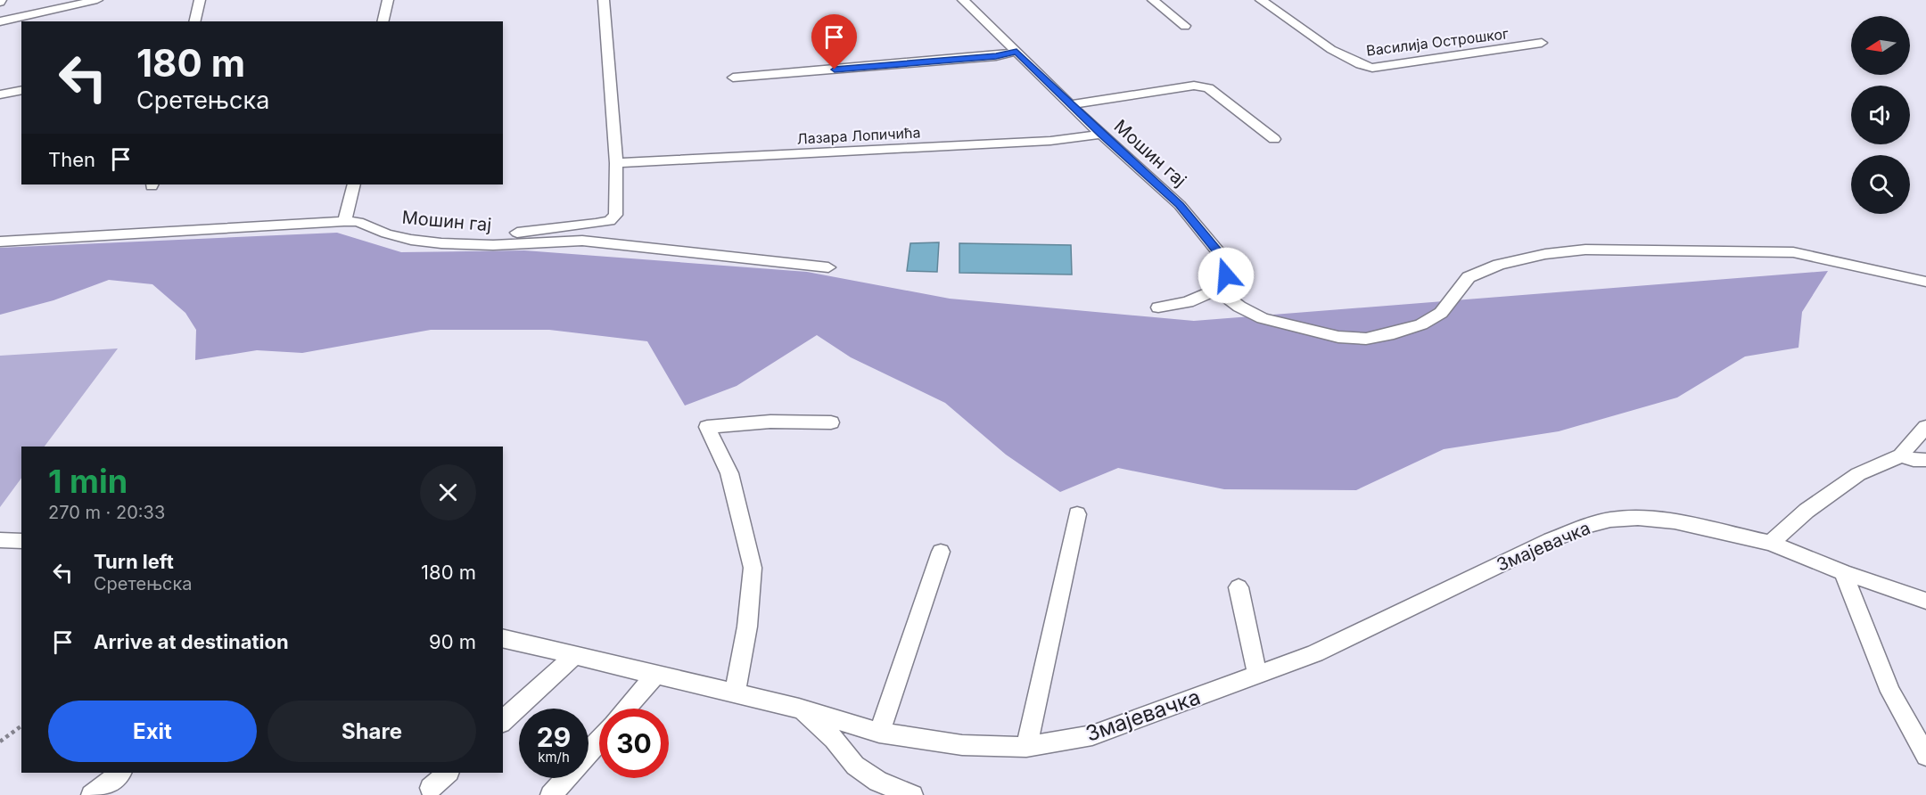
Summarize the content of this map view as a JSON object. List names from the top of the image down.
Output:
{
  "streets": {
    "street": [
      "Василија Острошког",
      "Лазара Лопичића",
      "Мошин гај",
      "Змајевачка"
    ]
  },
  "crossings": [
    ["Лазара Лопичића", "Мошин гај"]
  ],
  "north": "left",
  "page": {
    "turn": ["180 m", "Сретењска"],
    "then": "Then",
    "heading": ["1 min", "270 m · 20:33"],
    "list": [
      {
        "name": "Turn left",
        "note": "Сретењска",
        "value": "180 m"
      },
      {
        "name": "Arrive at destination",
        "value": "90 m"
      }
    ],
    "buttons": ["Exit", "Share"],
    "speed": "29 km/h",
    "limit": "30"
  }
}
